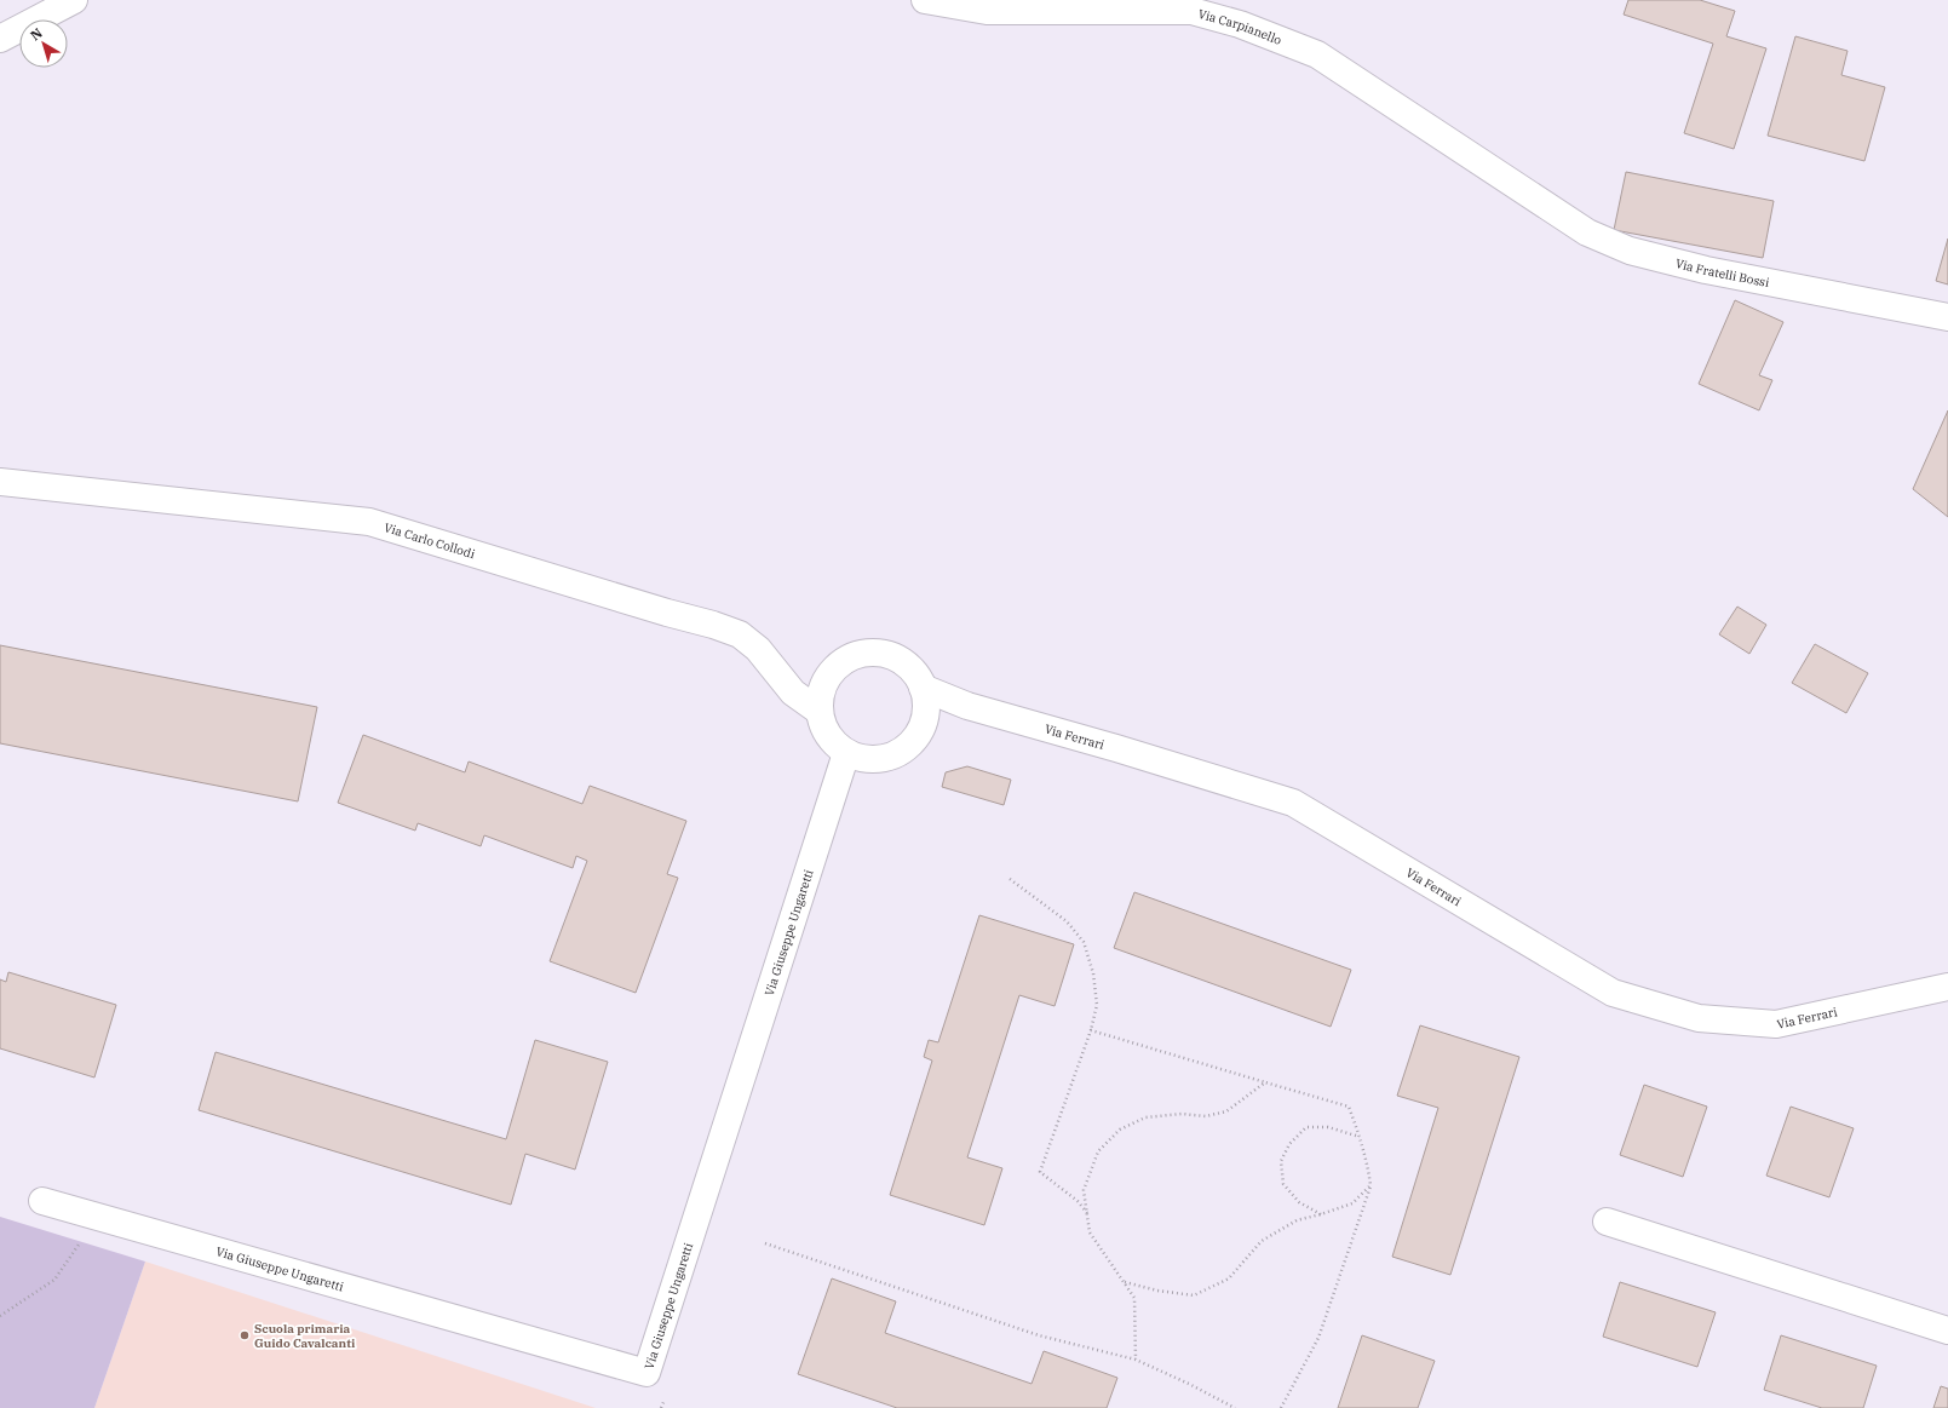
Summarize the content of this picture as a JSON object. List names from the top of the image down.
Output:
{
  "streets": {
    "street": [
      "Via Carpianello",
      "Via Fratelli Bossi",
      "Via Carlo Collodi",
      "Via Ferrari",
      "Via Giuseppe Ungaretti"
    ]
  },
  "crossings": [
    ["Via Carpianello", "Via Fratelli Bossi"],
    ["Via Carlo Collodi", "Via Ferrari"],
    ["Via Carlo Collodi", "Via Giuseppe Ungaretti"],
    ["Via Ferrari", "Via Giuseppe Ungaretti"]
  ],
  "places": ["Scuola primaria Guido Cavalcanti"],
  "north": "top left"
}
